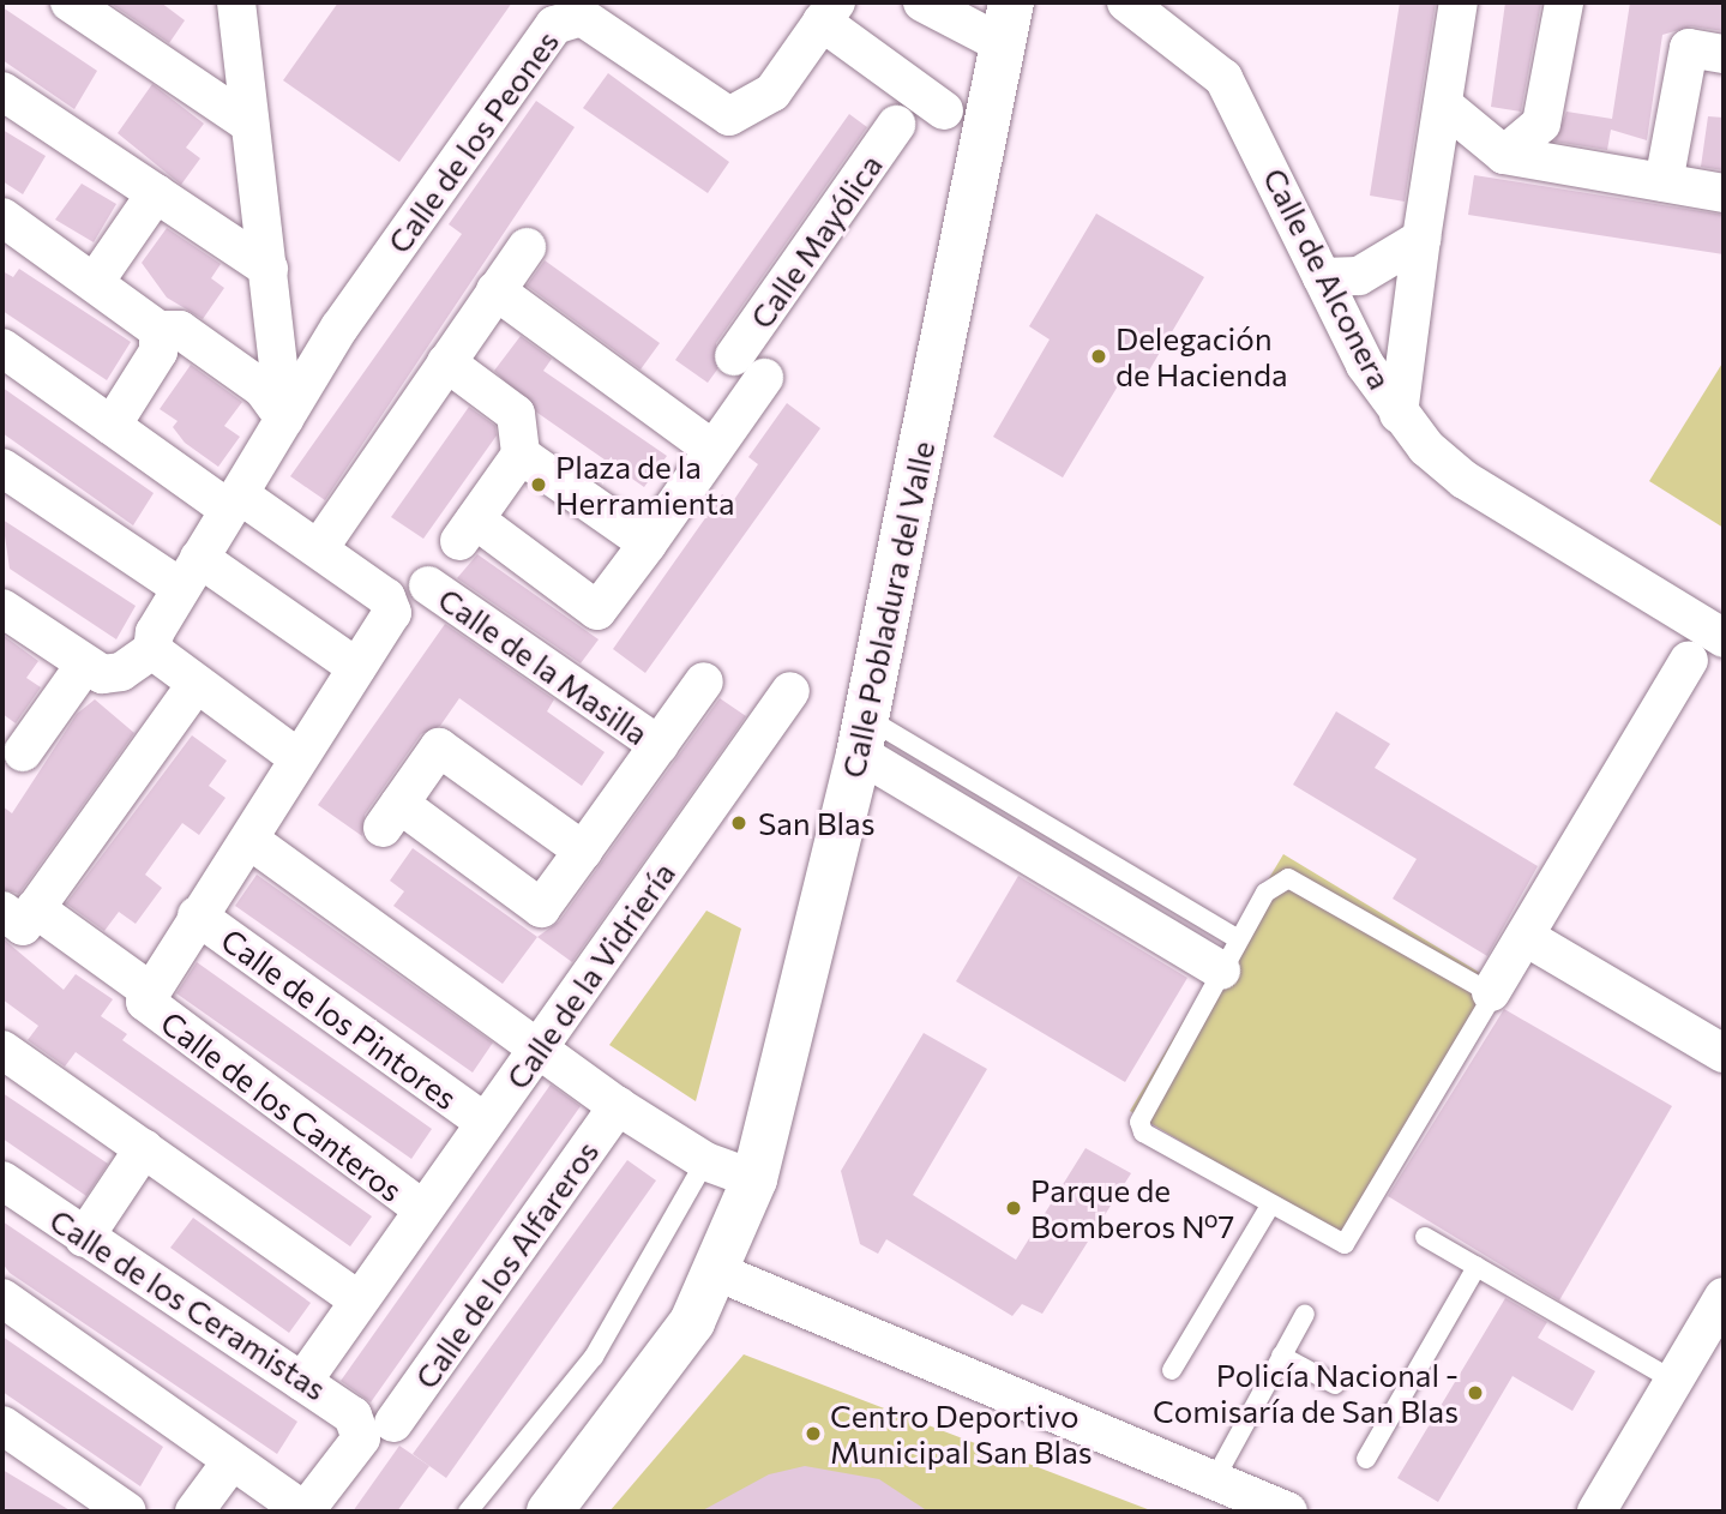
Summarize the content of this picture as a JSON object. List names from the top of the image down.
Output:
{
  "streets": {
    "street": [
      "Calle de los Peones",
      "Calle Mayólica",
      "Calle de Alconera",
      "Calle Pobladura del Valle",
      "Calle de la Masilla",
      "Calle de la Vidriería",
      "Calle de los Pintores",
      "Calle de los Canteros",
      "Calle de los Alfareros",
      "Calle de los Ceramistas"
    ]
  },
  "crossings": [
    ["Calle de la Vidriería", "Calle de los Pintores"],
    ["Calle de la Vidriería", "Calle de los Canteros"],
    ["Calle de la Vidriería", "Calle de los Ceramistas"],
    ["Calle de los Alfareros", "Calle de los Ceramistas"]
  ],
  "places": [
    "Delegación de Hacienda",
    "Plaza de la Herramienta",
    "San Blas",
    "Parque de Bomberos Nº7",
    "Policía Nacional - Comisaría de San Blas",
    "Centro Deportivo Municipal San Blas"
  ]
}
